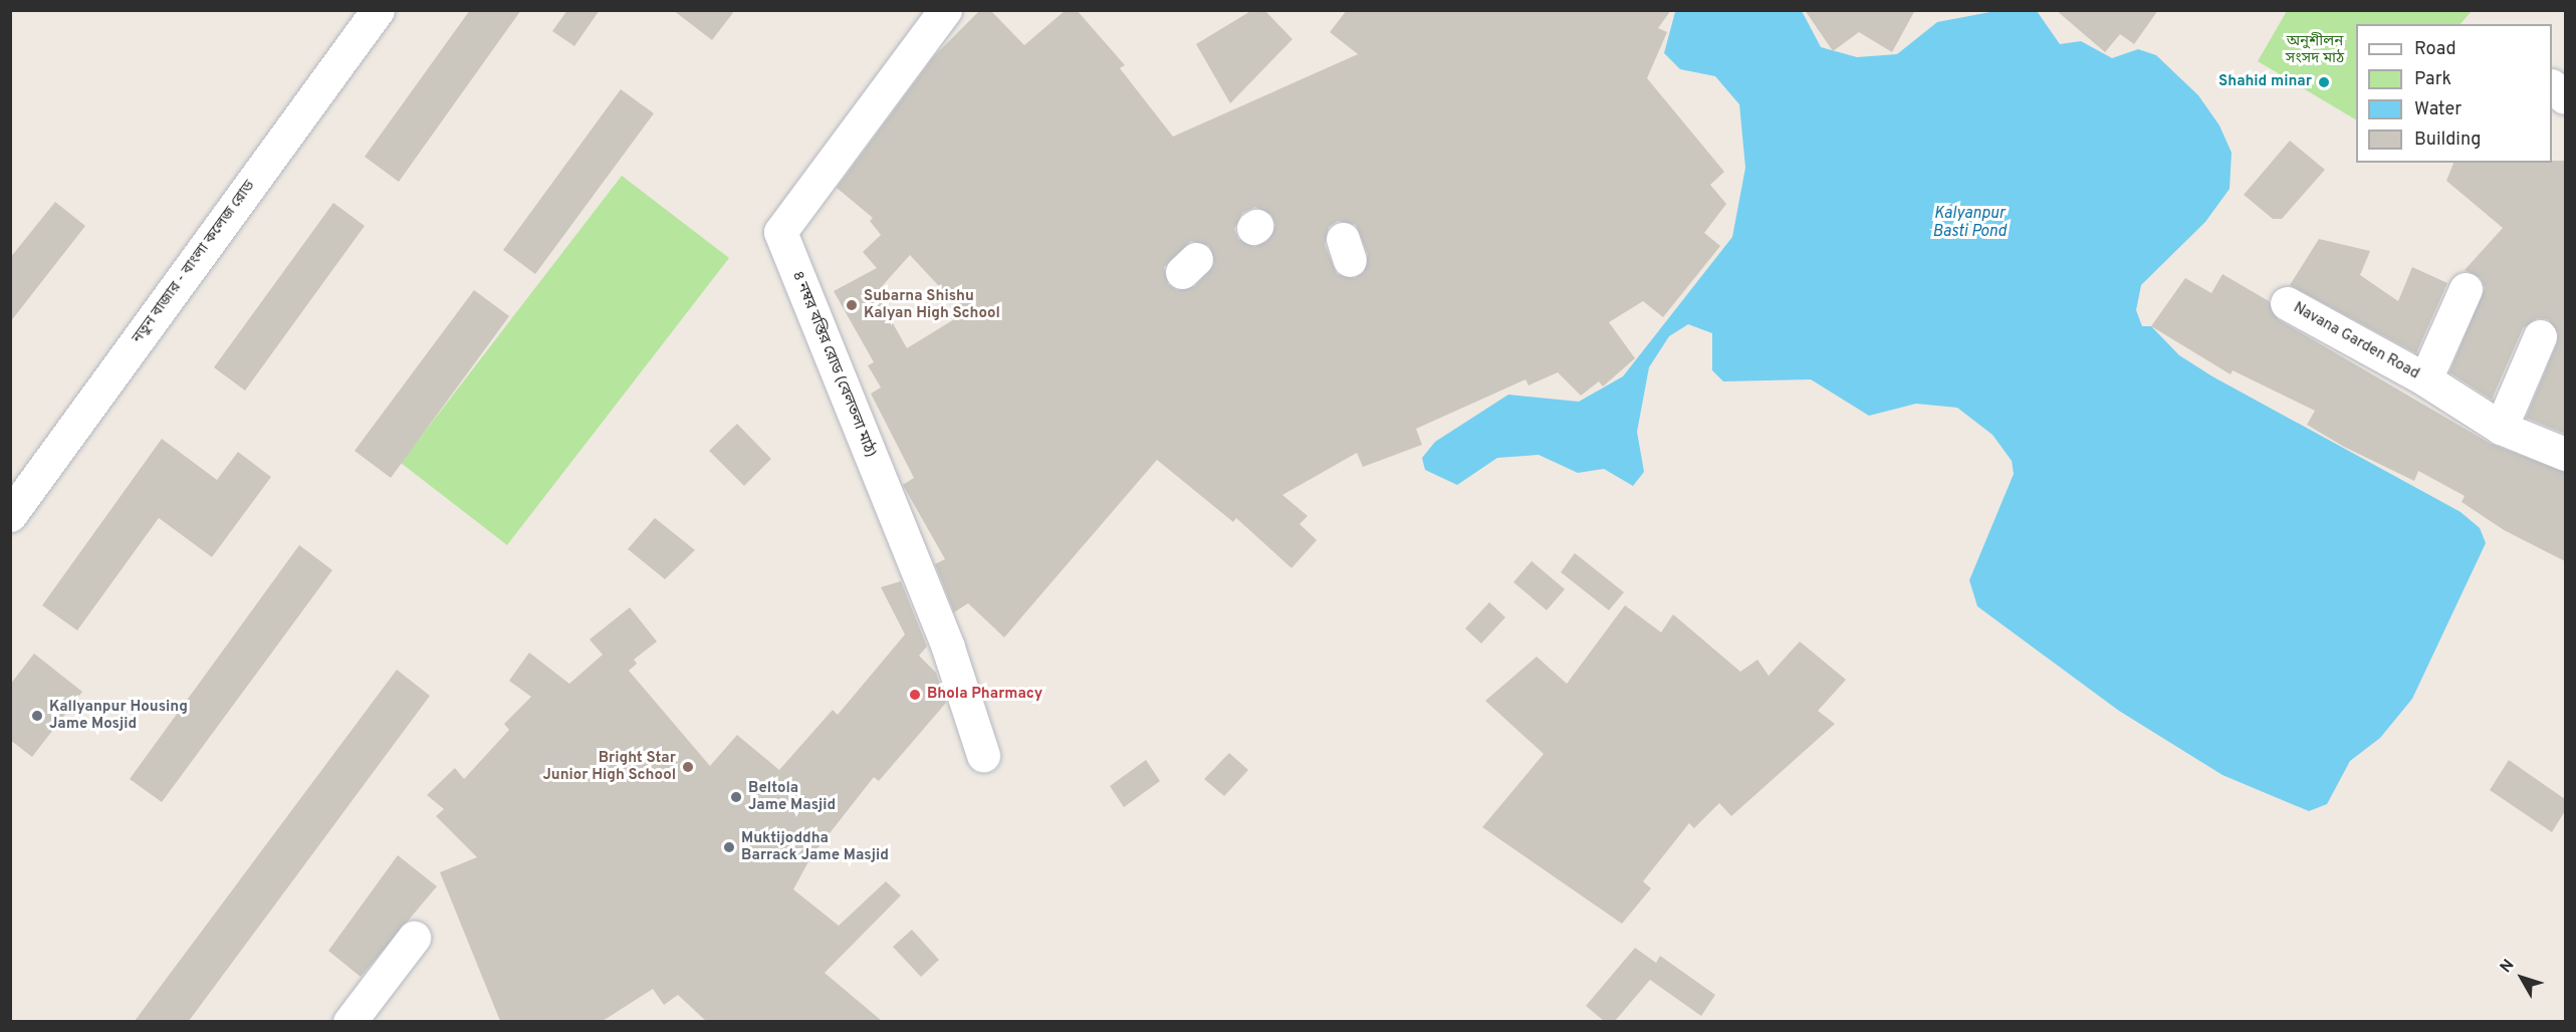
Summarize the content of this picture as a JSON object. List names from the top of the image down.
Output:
{
  "streets": {
    "street": ["নতুন বাজার - বাংলা কলেজ রোড", "Navana Garden Road", "৪ নম্বর বস্তির রোড (বেলতলা মাঠ)"]
  },
  "water": ["Kalyanpur Basti Pond"],
  "parks": ["অনুশীলন সংসদ মাঠ"],
  "places": [
    "Shahid minar",
    "Subarna Shishu Kalyan High School",
    "Bhola Pharmacy",
    "Kallyanpur Housing Jame Mosjid",
    "Bright Star Junior High School",
    "Beltola Jame Masjid",
    "Muktijoddha Barrack Jame Masjid"
  ],
  "legend": [
    "Road",
    "Park",
    "Water",
    "Building"
  ],
  "north": "top left"
}
